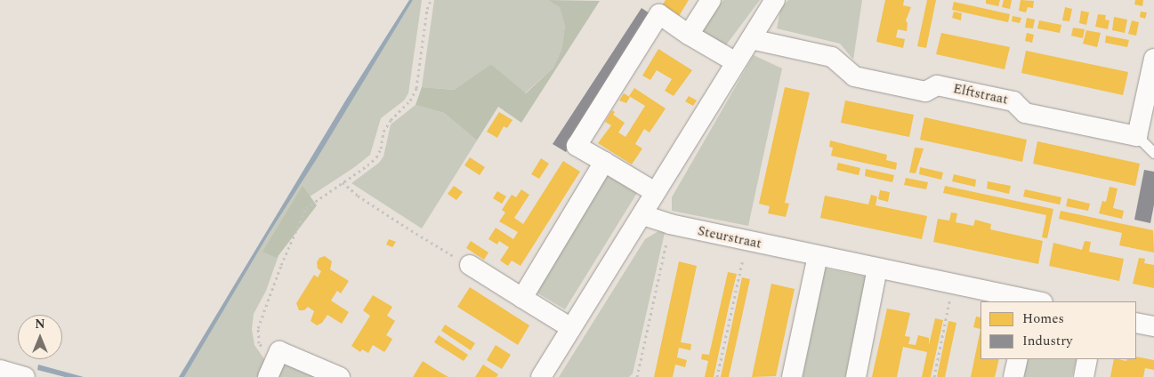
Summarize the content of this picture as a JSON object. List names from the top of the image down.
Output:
{
  "streets": {
    "street": ["Elftstraat", "Steurstraat"]
  },
  "legend": ["Homes", "Industry"],
  "north": "top"
}
